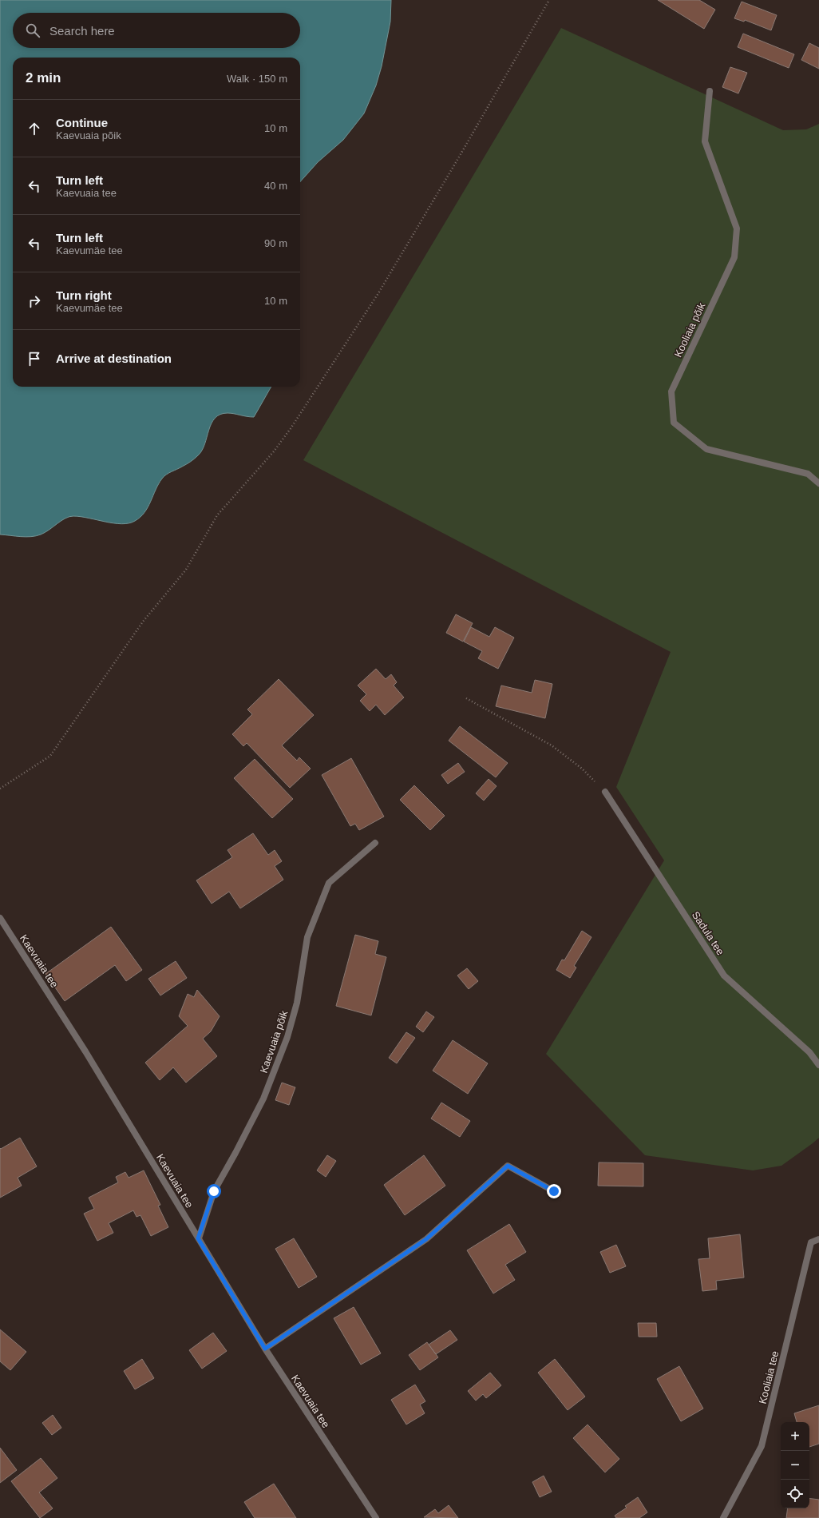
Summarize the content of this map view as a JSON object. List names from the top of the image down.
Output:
{
  "streets": {
    "street": [
      "Kooliaia põik",
      "Sadula tee",
      "Kaevuaia tee",
      "Kaevuaia põik",
      "Kooliaia tee"
    ]
  },
  "crossings": [
    ["Kaevuaia tee", "Kaevuaia põik"]
  ],
  "page": {
    "search": "Search here",
    "heading": ["2 min", "Walk · 150 m"],
    "list": [
      ["Continue", "Kaevuaia põik", "10 m"],
      ["Turn left", "Kaevuaia tee", "40 m"],
      ["Turn left", "Kaevumäe tee", "90 m"],
      ["Turn right", "Kaevumäe tee", "10 m"],
      "Arrive at destination"
    ],
    "map_buttons": ["+", "−"]
  }
}
